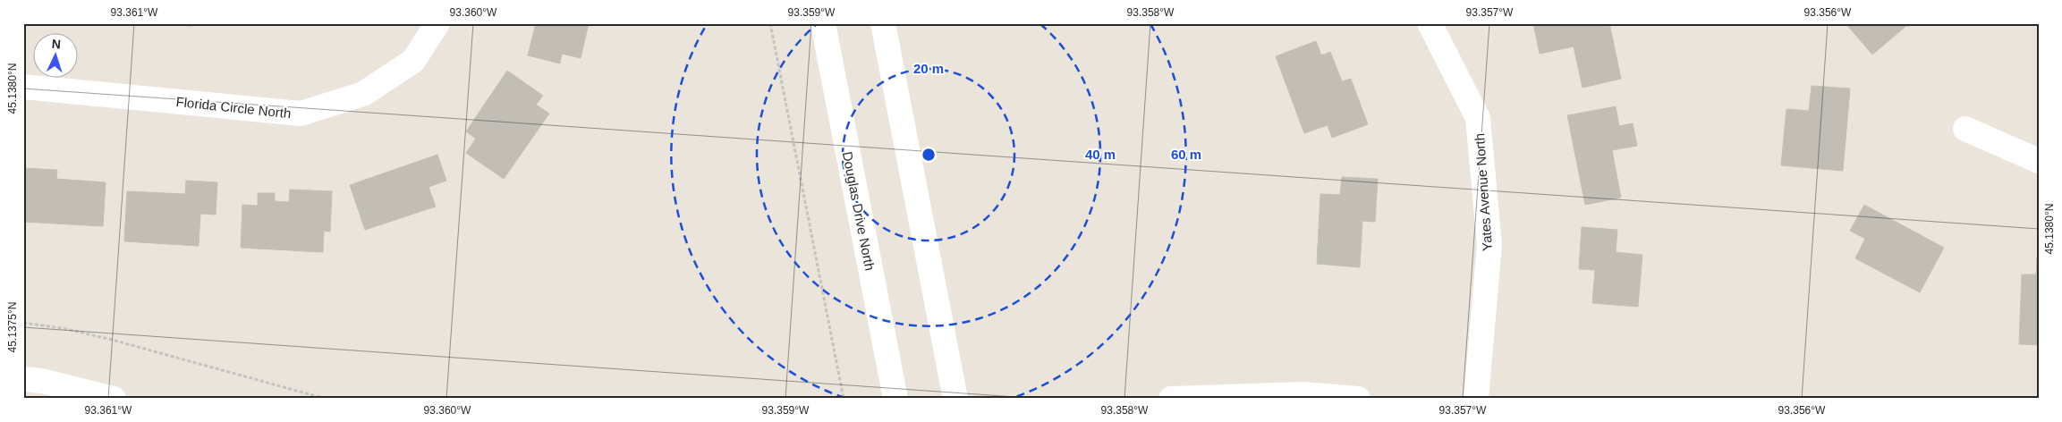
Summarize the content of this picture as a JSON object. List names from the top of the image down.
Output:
{
  "streets": {
    "street": ["Florida Circle North", "Yates Avenue North", "Douglas Drive North"]
  },
  "north": "top",
  "coordinates": [
    "93.361°W",
    "93.360°W",
    "93.359°W",
    "93.358°W",
    "93.357°W",
    "93.356°W",
    "45.1380°N",
    "45.1375°N"
  ],
  "rings": ["20 m", "40 m", "60 m"]
}
